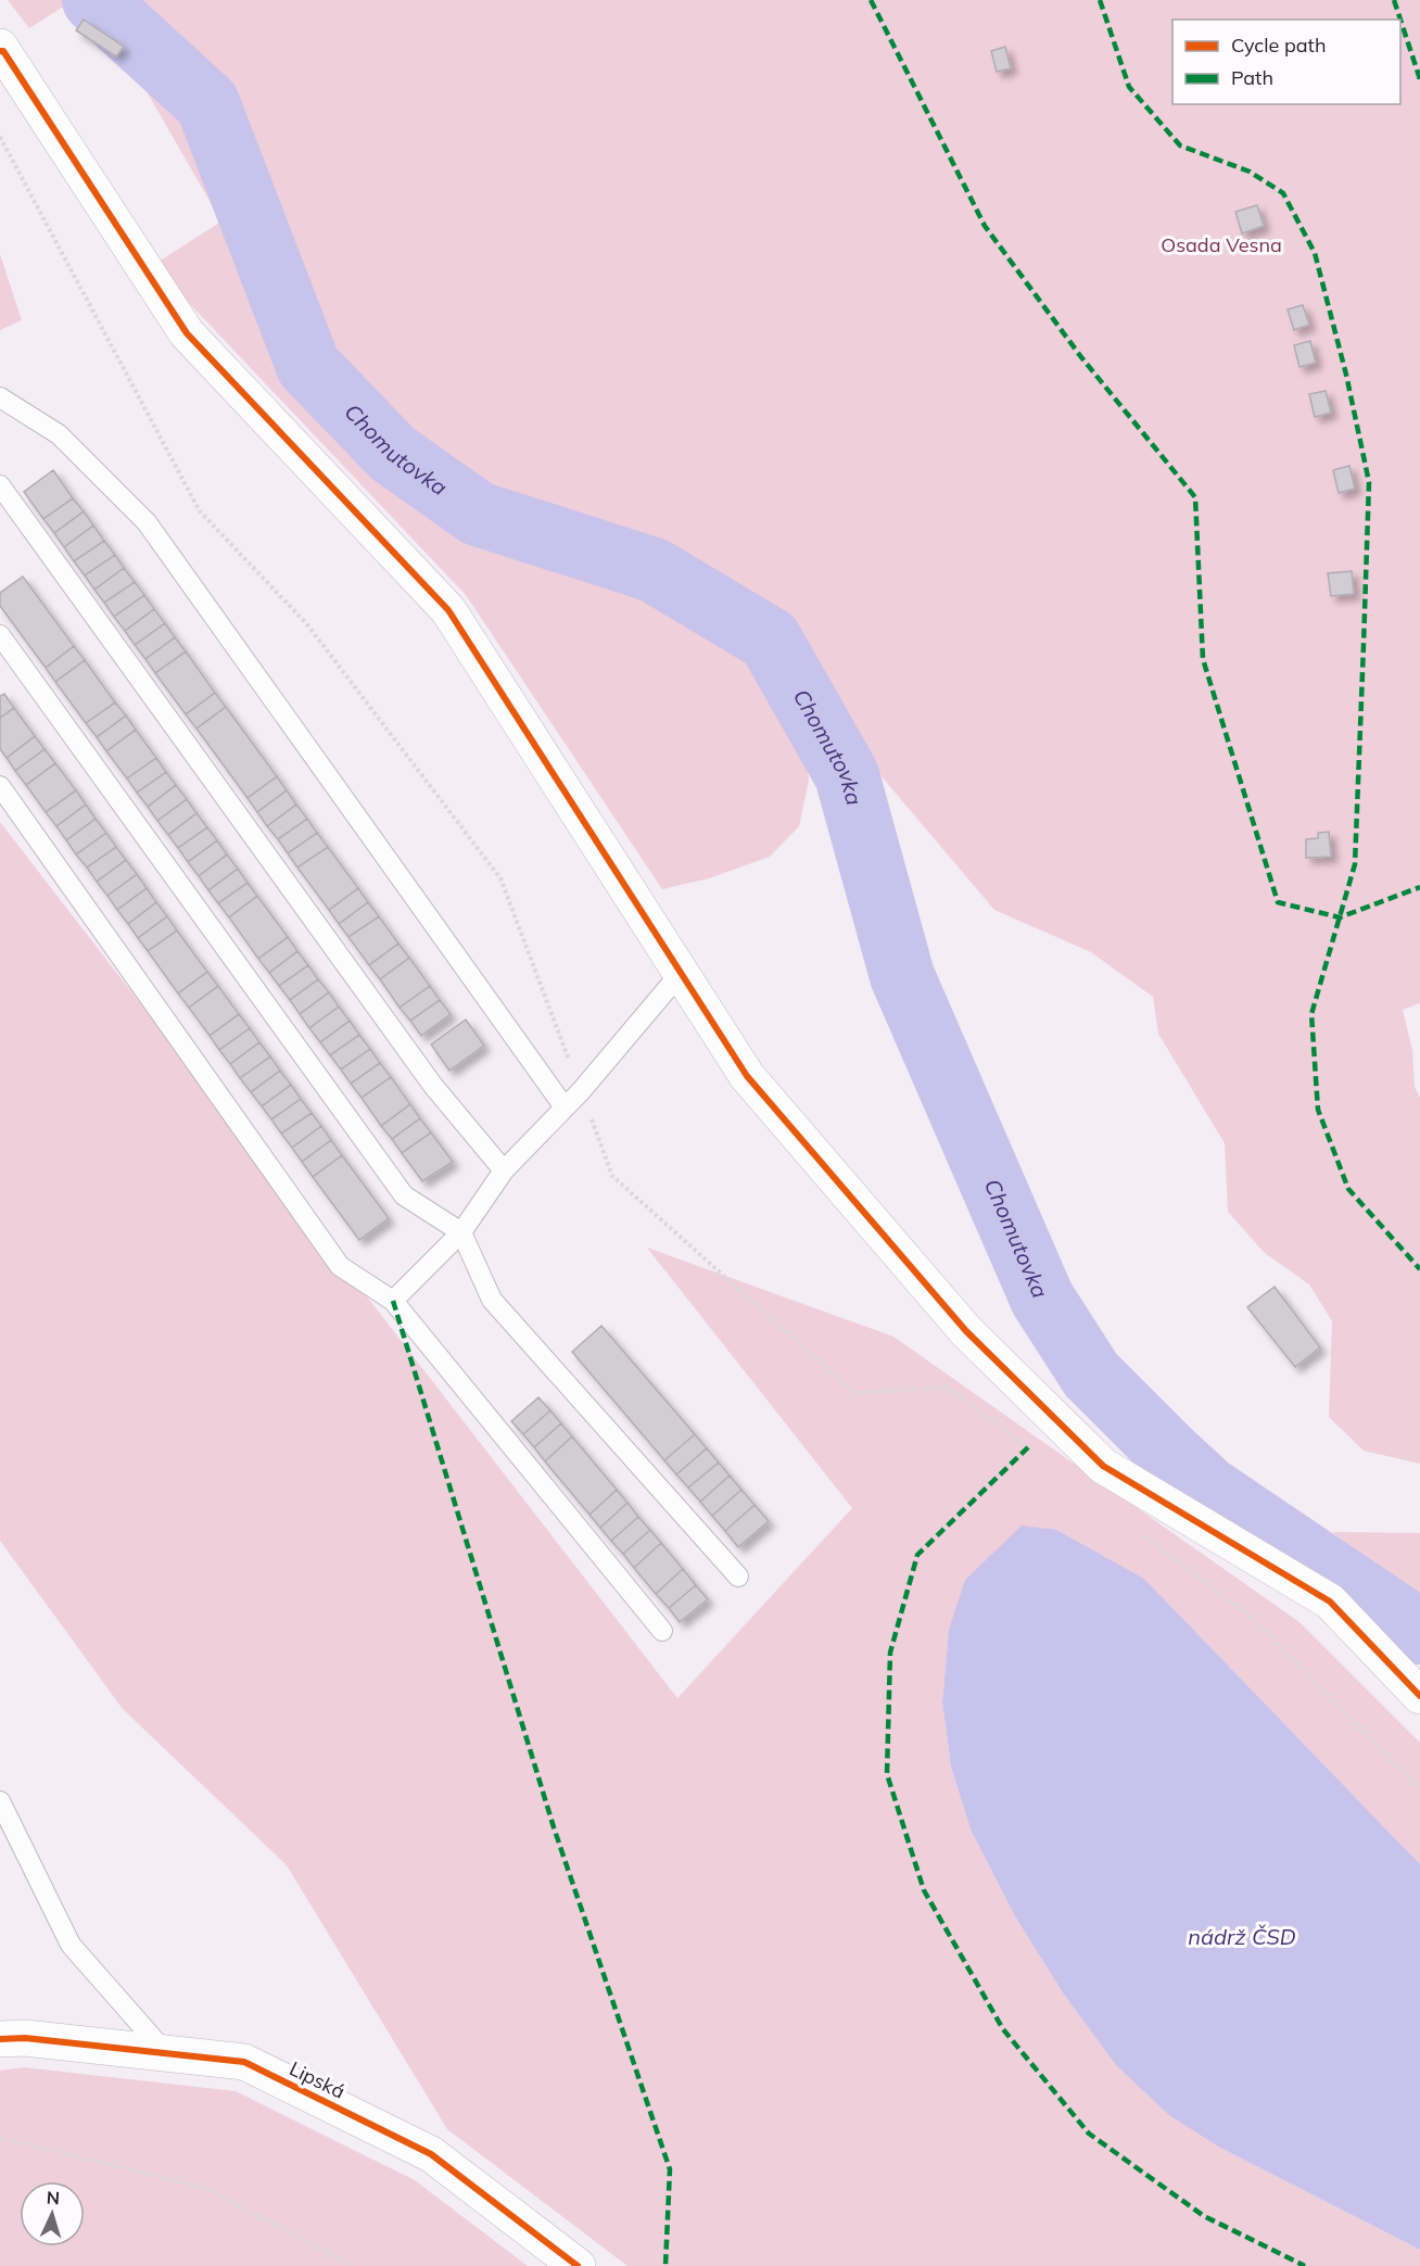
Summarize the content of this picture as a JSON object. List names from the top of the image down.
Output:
{
  "streets": {
    "street": ["Lipská"]
  },
  "water": ["Chomutovka", "nádrž ČSD"],
  "parks": ["Osada Vesna"],
  "legend": ["Cycle path", "Path"],
  "north": "top"
}
